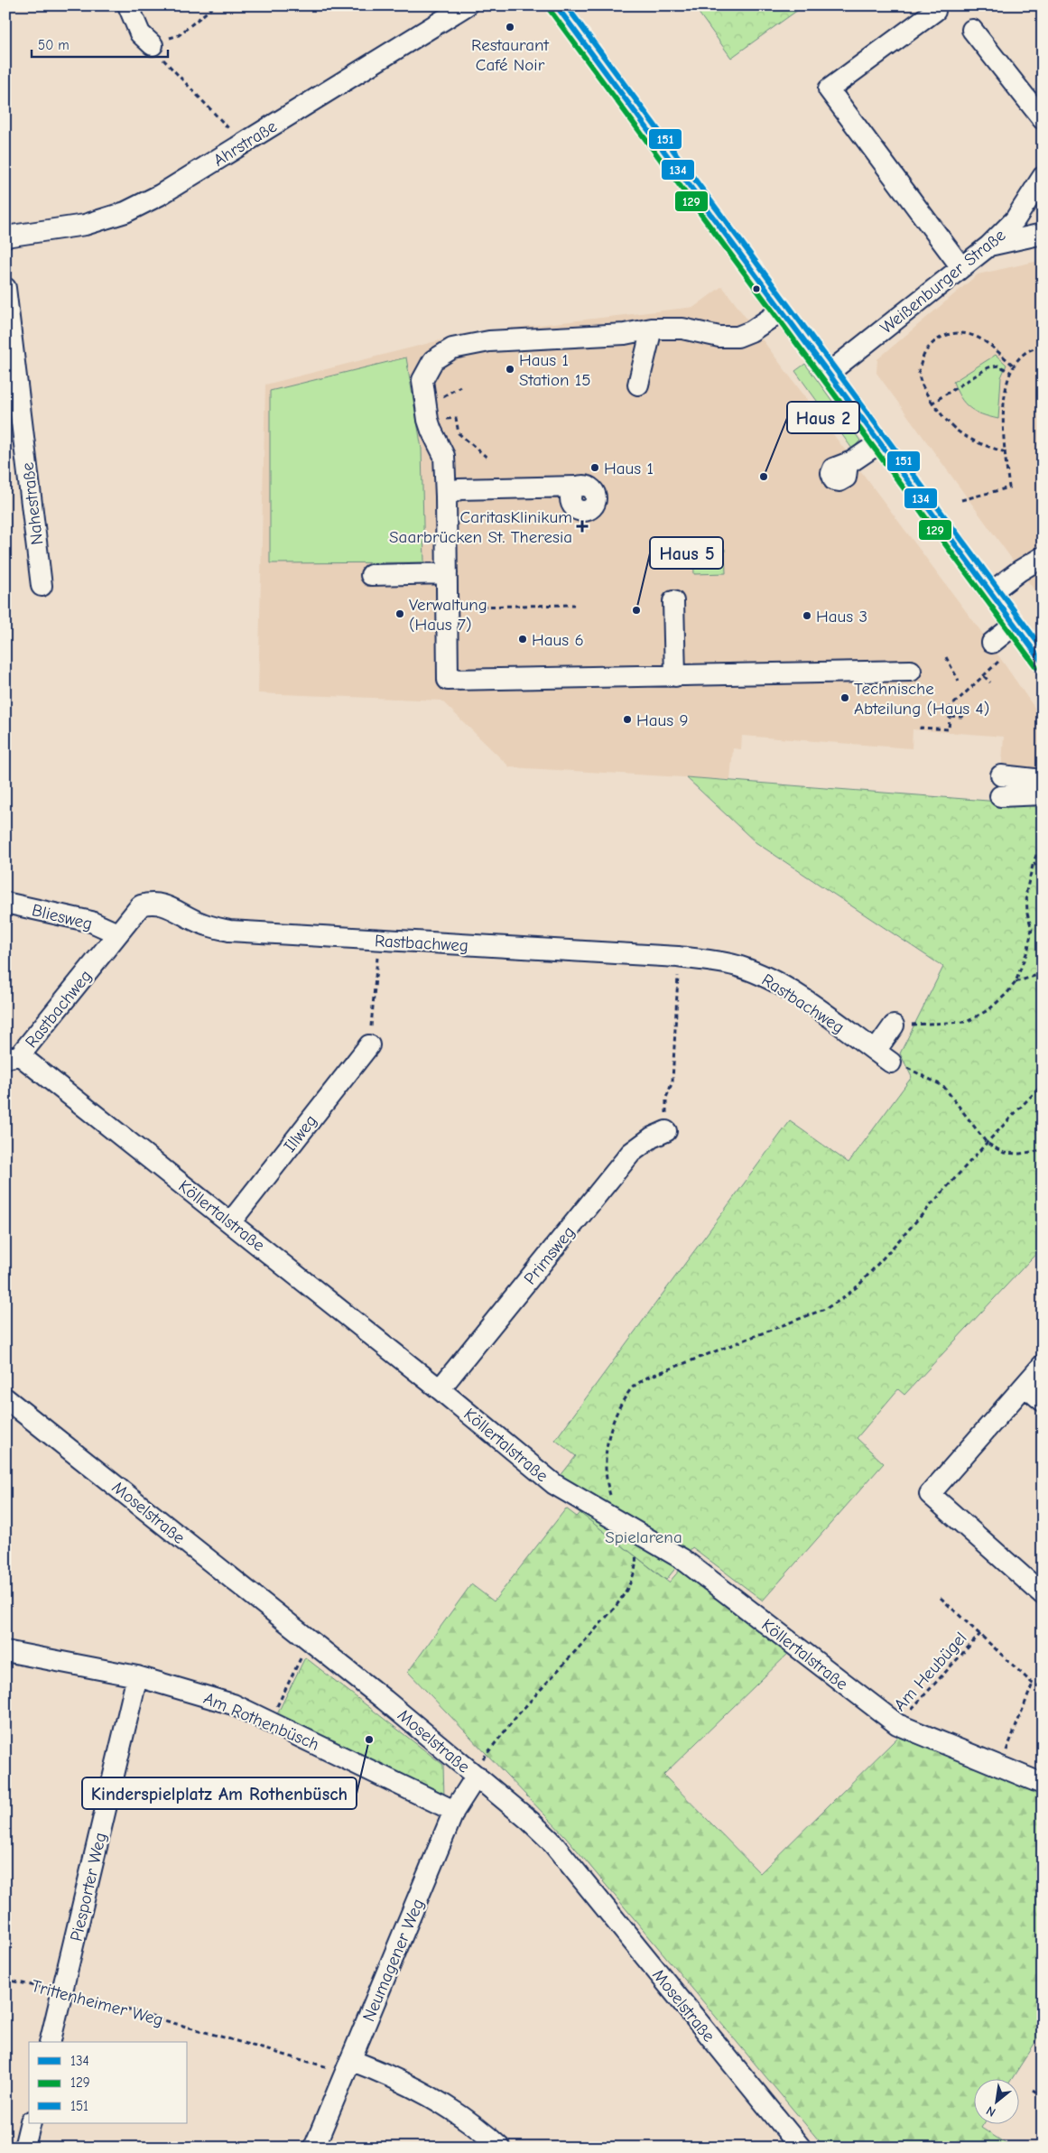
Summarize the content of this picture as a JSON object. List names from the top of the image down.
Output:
{
  "streets": {
    "street": [
      "Ahrstraße",
      "Weißenburger Straße",
      "Nahestraße",
      "Bliesweg",
      "Rastbachweg",
      "Illweg",
      "Köllertalstraße",
      "Primsweg",
      "Moselstraße",
      "Am Rothenbüsch",
      "Piesporter Weg",
      "Neumagener Weg"
    ],
    "path": ["Am Heubügel", "Trittenheimer Weg"]
  },
  "crossings": [
    ["Bliesweg", "Rastbachweg"],
    ["Rastbachweg", "Köllertalstraße"],
    ["Illweg", "Köllertalstraße"],
    ["Köllertalstraße", "Primsweg"],
    ["Köllertalstraße", "Am Heubügel"],
    ["Moselstraße", "Neumagener Weg"],
    ["Am Rothenbüsch", "Piesporter Weg"],
    ["Am Rothenbüsch", "Neumagener Weg"],
    ["Piesporter Weg", "Trittenheimer Weg"],
    ["Neumagener Weg", "Trittenheimer Weg"]
  ],
  "parks": ["Spielarena"],
  "places": {
    "other": [
      "Restaurant Café Noir",
      "Haus 1 Station 15",
      "Haus 1",
      "Haus 2",
      "Haus 5",
      "Verwaltung (Haus 7)",
      "Haus 3",
      "Haus 6",
      "Technische Abteilung (Haus 4)",
      "Haus 9",
      "Kinderspielplatz Am Rothenbüsch"
    ],
    "health": ["CaritasKlinikum Saarbrücken St. Theresia"]
  },
  "lines": ["transit line 134", "transit line 151", "transit line 129"],
  "legend": ["134", "129", "151"],
  "scale_bar": "50 m",
  "north": "bottom left"
}
